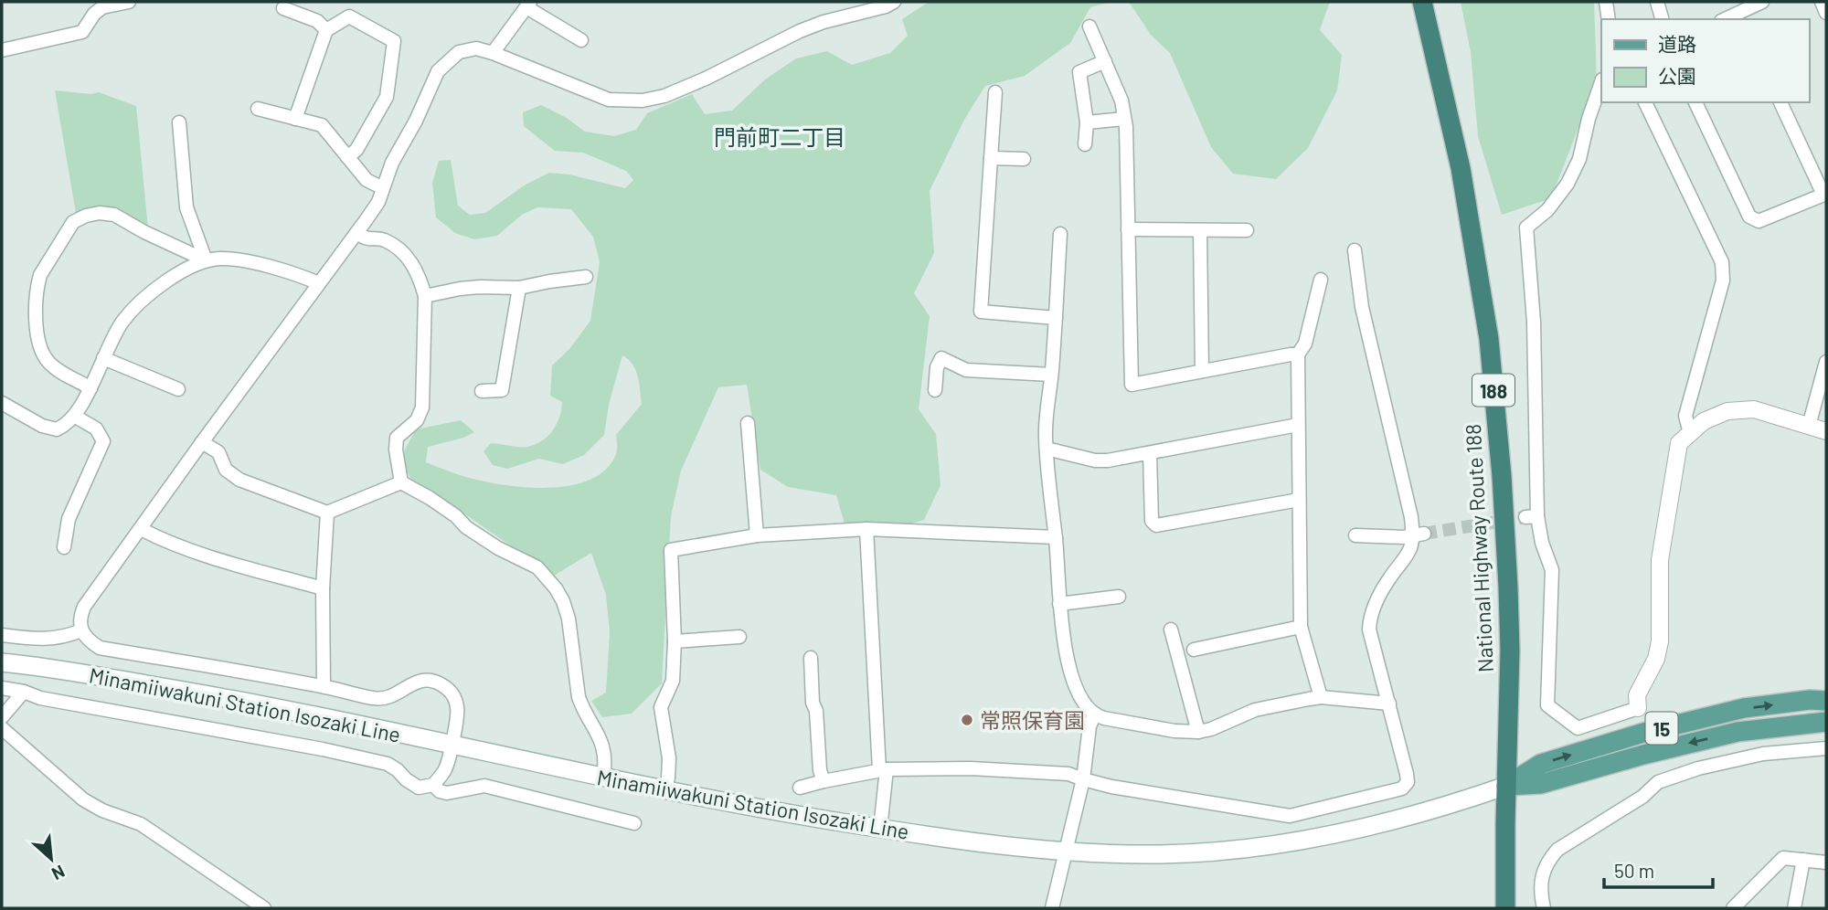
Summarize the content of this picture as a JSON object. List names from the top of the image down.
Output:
{
  "streets": {
    "highway": ["188", "National Highway Route 188"],
    "main road": ["Minamiiwakuni Station Isozaki Line", "15"]
  },
  "crossings": [
    ["National Highway Route 188", "Minamiiwakuni Station Isozaki Line"],
    ["National Highway Route 188", "15"],
    ["Minamiiwakuni Station Isozaki Line", "15"]
  ],
  "districts": ["門前町二丁目"],
  "places": ["常照保育園"],
  "legend": ["道路", "公園"],
  "scale_bar": "50 m",
  "north": "bottom right"
}
